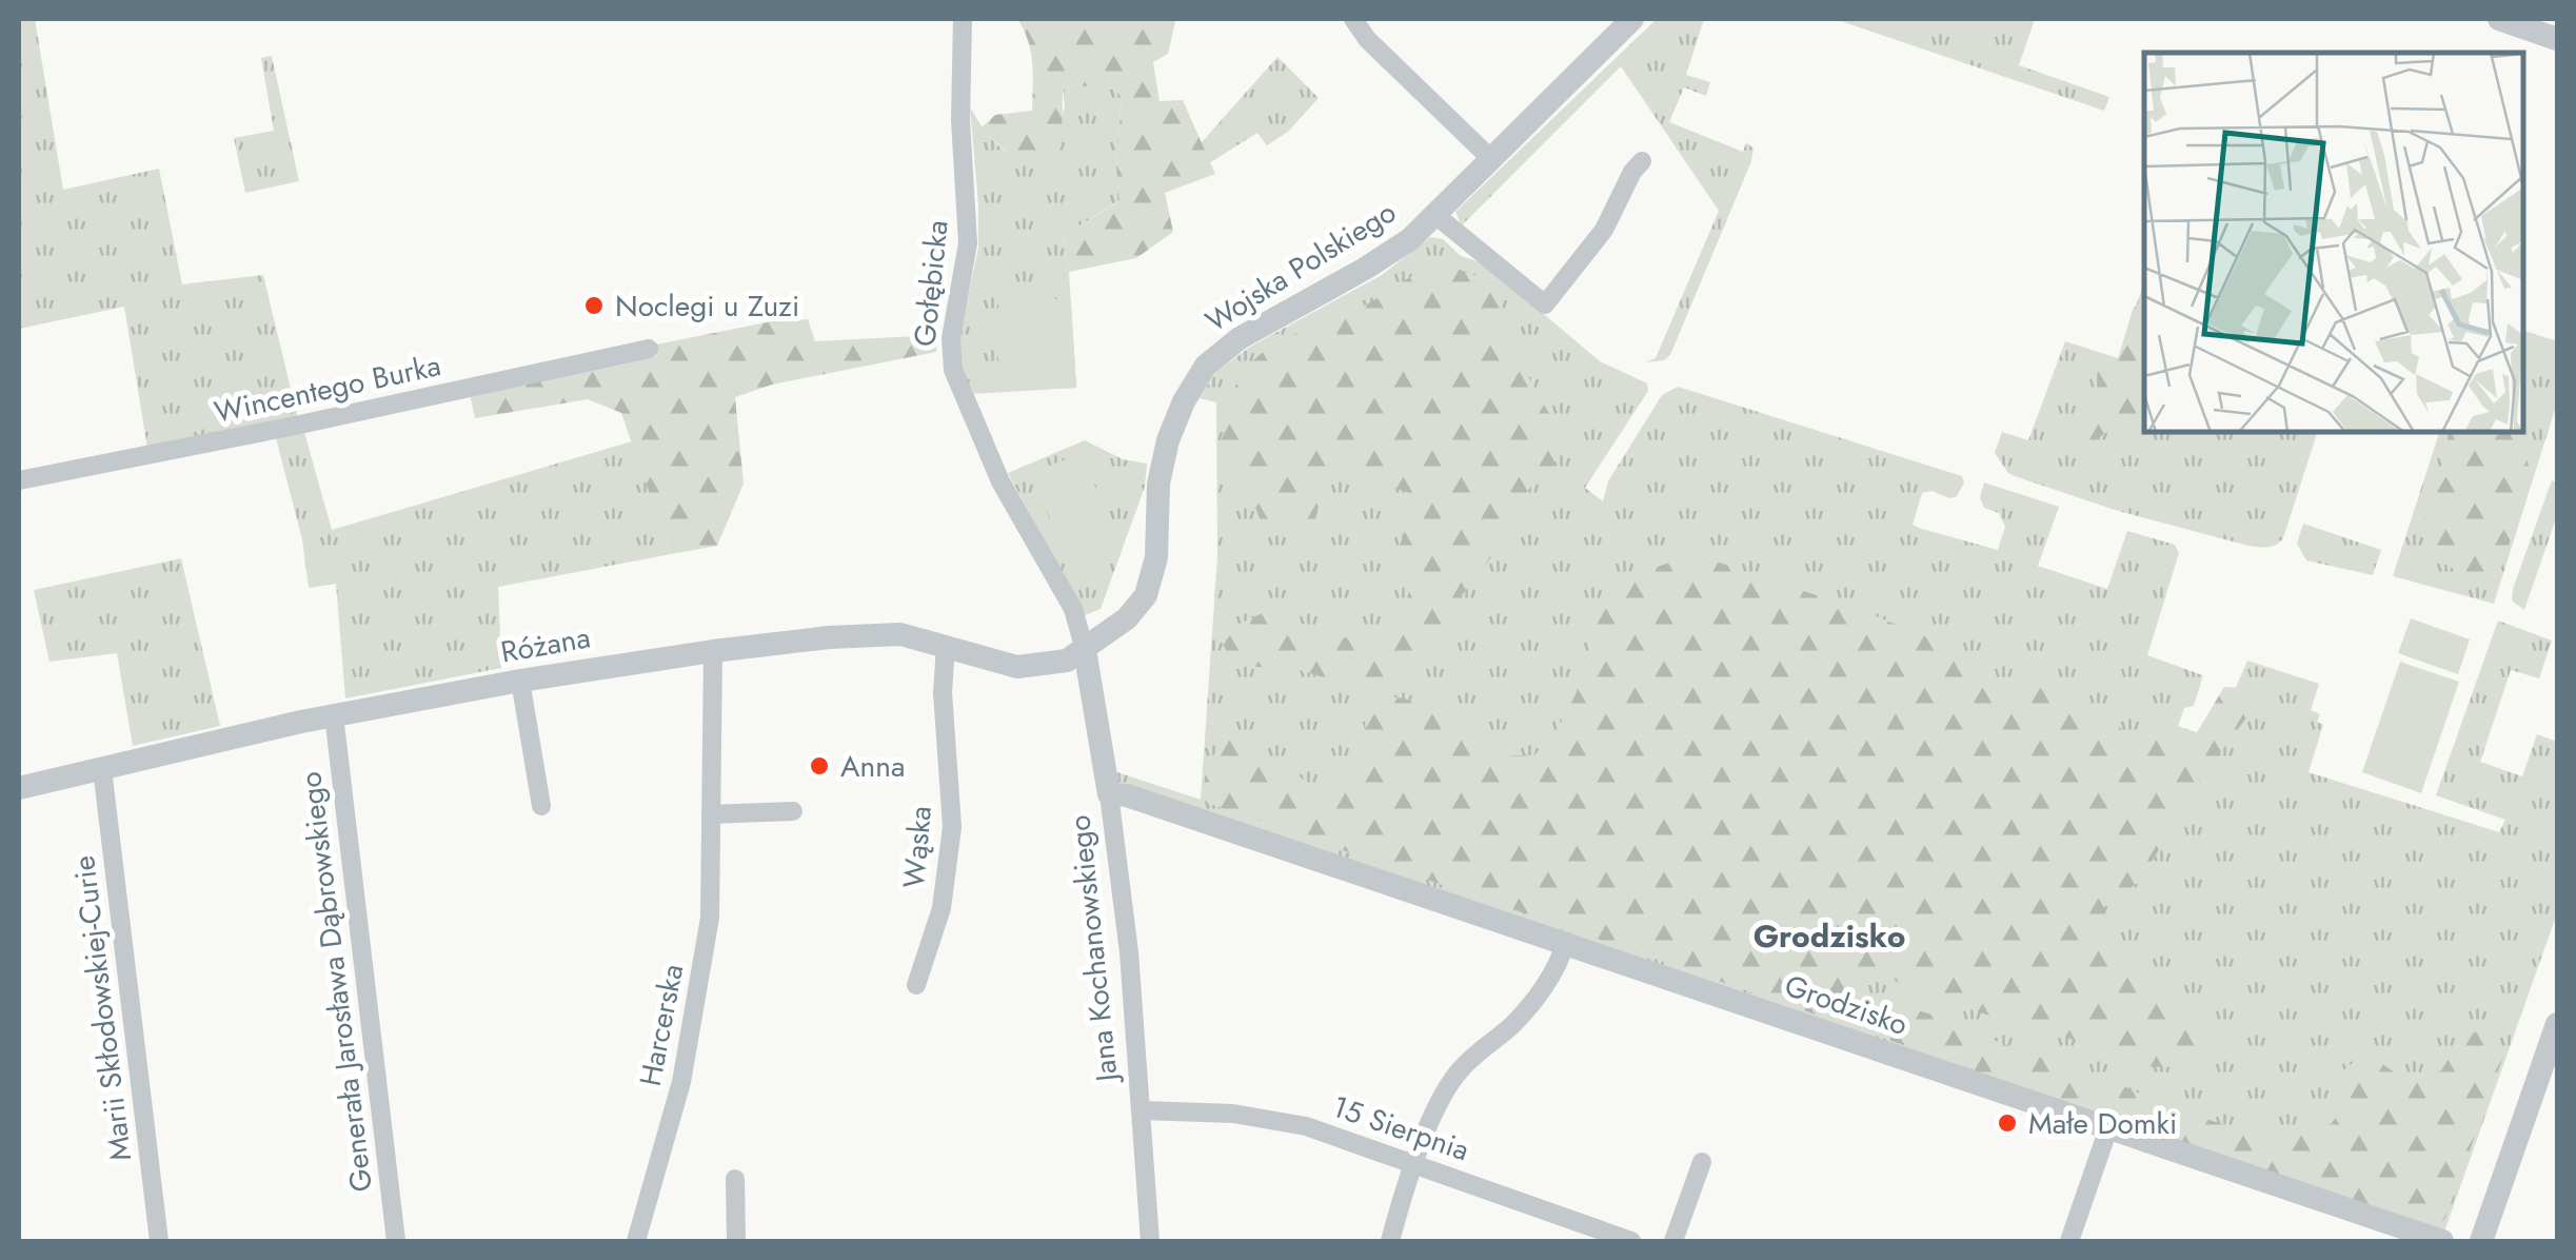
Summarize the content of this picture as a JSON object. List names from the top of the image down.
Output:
{
  "streets": {
    "street": [
      "Wojska Polskiego",
      "Gołębicka",
      "Wincentego Burka",
      "Różana",
      "Wąska",
      "Jana Kochanowskiego",
      "Generała Jarosława Dąbrowskiego",
      "Grodzisko",
      "Marii Skłodowskiej-Curie",
      "Harcerska",
      "15 Sierpnia"
    ]
  },
  "crossings": [
    ["Wojska Polskiego", "Gołębicka"],
    ["Wojska Polskiego", "Różana"],
    ["Wojska Polskiego", "Jana Kochanowskiego"],
    ["Gołębicka", "Różana"],
    ["Gołębicka", "Jana Kochanowskiego"],
    ["Różana", "Wąska"],
    ["Różana", "Jana Kochanowskiego"],
    ["Różana", "Generała Jarosława Dąbrowskiego"],
    ["Różana", "Marii Skłodowskiej-Curie"],
    ["Różana", "Harcerska"],
    ["Jana Kochanowskiego", "Grodzisko"],
    ["Jana Kochanowskiego", "15 Sierpnia"]
  ],
  "districts": ["Grodzisko"],
  "places": ["Noclegi u Zuzi", "Anna", "Małe Domki"]
}
